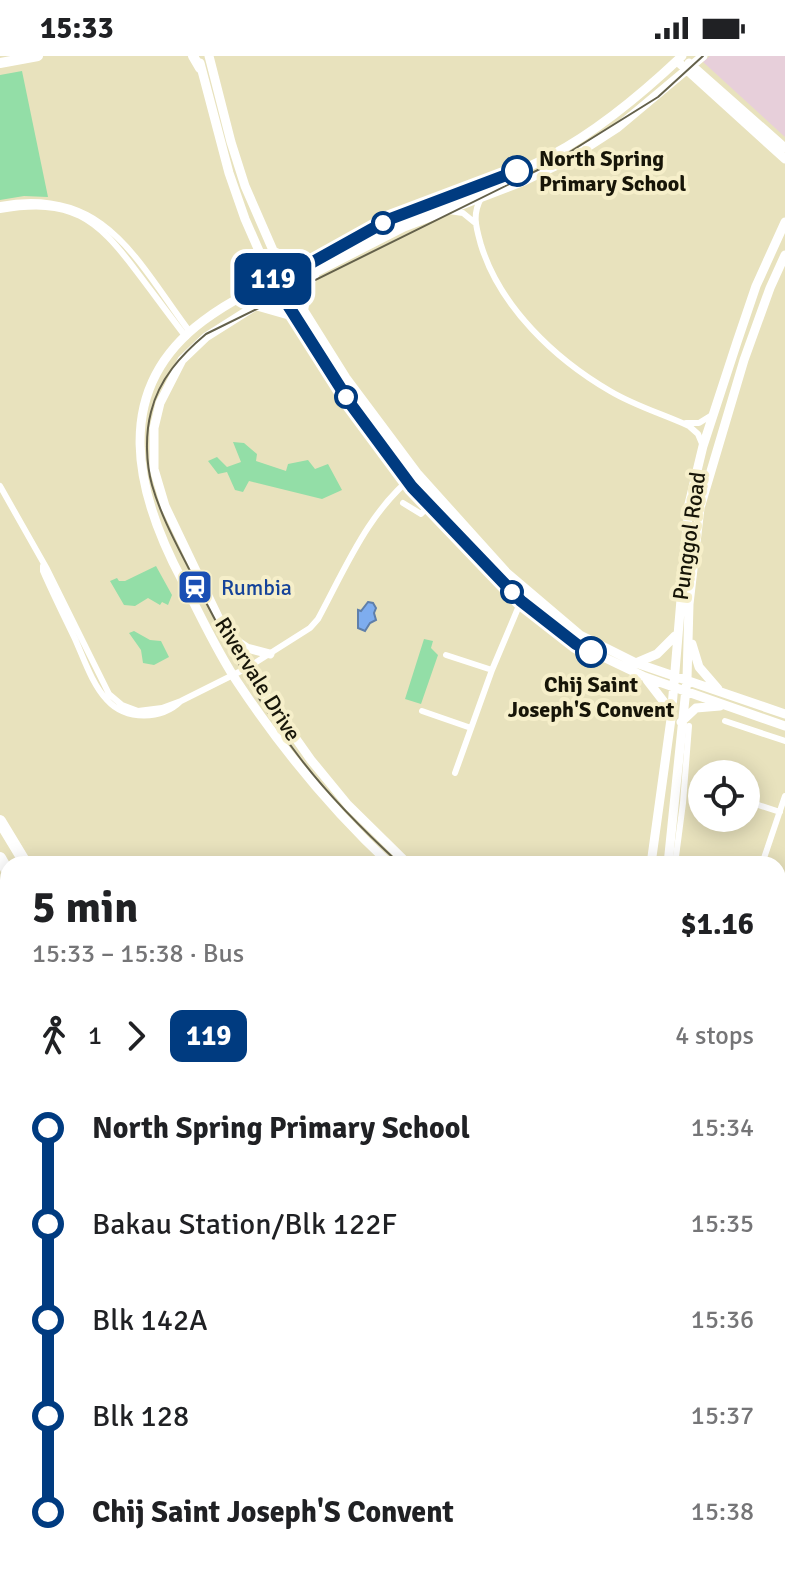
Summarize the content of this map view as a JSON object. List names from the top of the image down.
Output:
{
  "streets": {
    "main road": ["Punggol Road", "Rivervale Drive"]
  },
  "places": {
    "other": ["North Spring Primary School", "Chij Saint Joseph'S Convent"],
    "station": ["Rumbia"]
  },
  "lines": ["bus line 119"],
  "page": {
    "status": "15:33",
    "on_map": "119",
    "heading": ["5 min", "15:33 – 15:38 · Bus", "$1.16"],
    "legs": ["1", "119", "4 stops"],
    "list": [
      {
        "name": "North Spring Primary School",
        "value": "15:34"
      },
      {
        "name": "Bakau Station/Blk 122F",
        "value": "15:35"
      },
      {
        "name": "Blk 142A",
        "value": "15:36"
      },
      {
        "name": "Blk 128",
        "value": "15:37"
      },
      {
        "name": "Chij Saint Joseph'S Convent",
        "value": "15:38"
      }
    ]
  }
}
